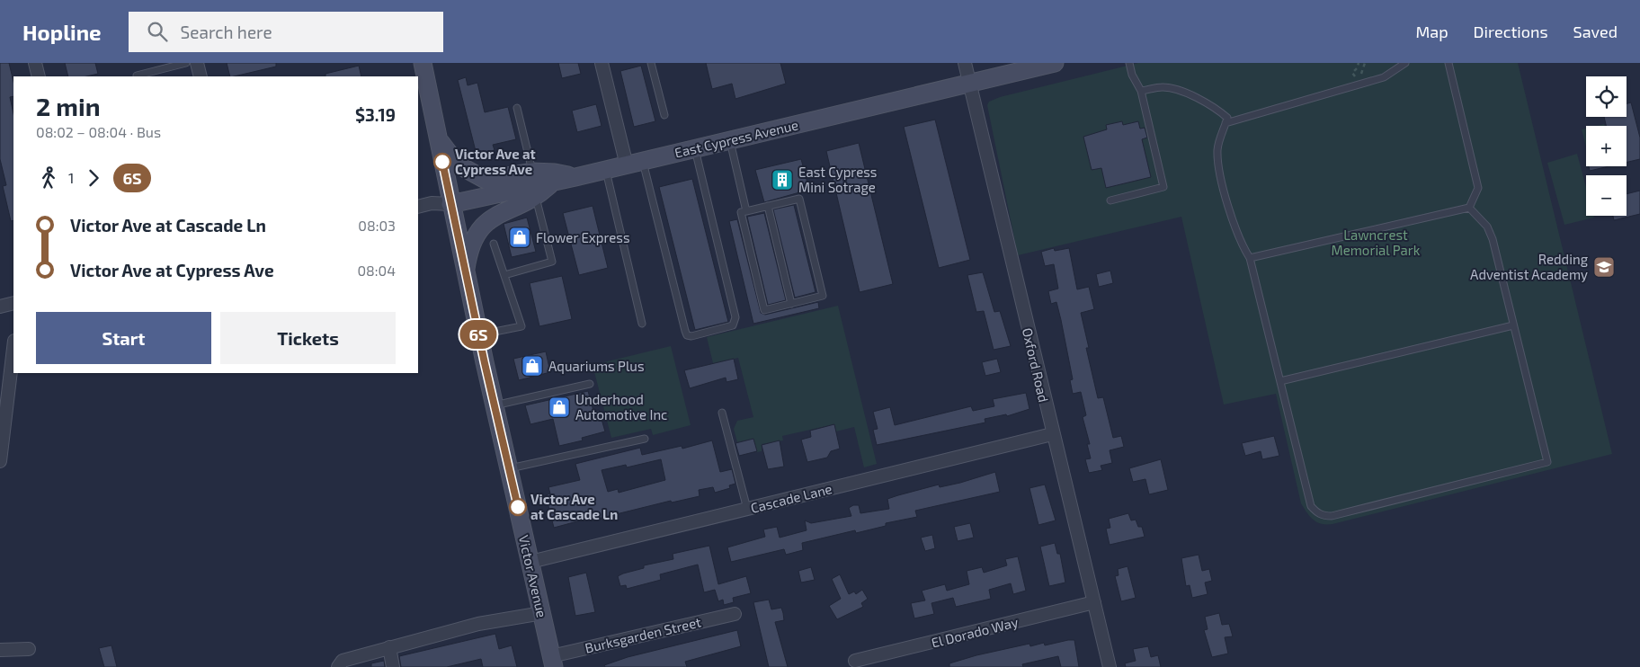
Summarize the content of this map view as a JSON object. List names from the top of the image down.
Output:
{
  "streets": {
    "main road": ["East Cypress Avenue", "Victor Avenue"],
    "street": [
      "Oxford Road",
      "Cascade Lane",
      "El Dorado Way",
      "Burksgarden Street"
    ]
  },
  "crossings": [
    ["East Cypress Avenue", "Oxford Road"],
    ["East Cypress Avenue", "Victor Avenue"],
    ["Oxford Road", "Cascade Lane"],
    ["Oxford Road", "El Dorado Way"],
    ["Cascade Lane", "Victor Avenue"],
    ["Victor Avenue", "Burksgarden Street"]
  ],
  "parks": ["Lawncrest Memorial Park"],
  "places": {
    "other": ["Victor Ave at Cypress Ave", "Victor Ave at Cascade Ln"],
    "building": ["East Cypress Mini Sotrage"],
    "shop": ["Flower Express", "Aquariums Plus", "Underhood Automotive Inc"],
    "school or university": ["Redding Adventist Academy"]
  },
  "lines": ["bus line 6S"],
  "page": {
    "header": "Hopline",
    "search": "Search here",
    "nav": ["Map", "Directions", "Saved"],
    "on_map": "6S",
    "map_buttons": ["+", "−"],
    "heading": ["2 min", "08:02 – 08:04 · Bus", "$3.19"],
    "legs": ["1", "6S"],
    "list": [
      {
        "name": "Victor Ave at Cascade Ln",
        "value": "08:03"
      },
      {
        "name": "Victor Ave at Cypress Ave",
        "value": "08:04"
      }
    ],
    "buttons": ["Start", "Tickets"]
  }
}
